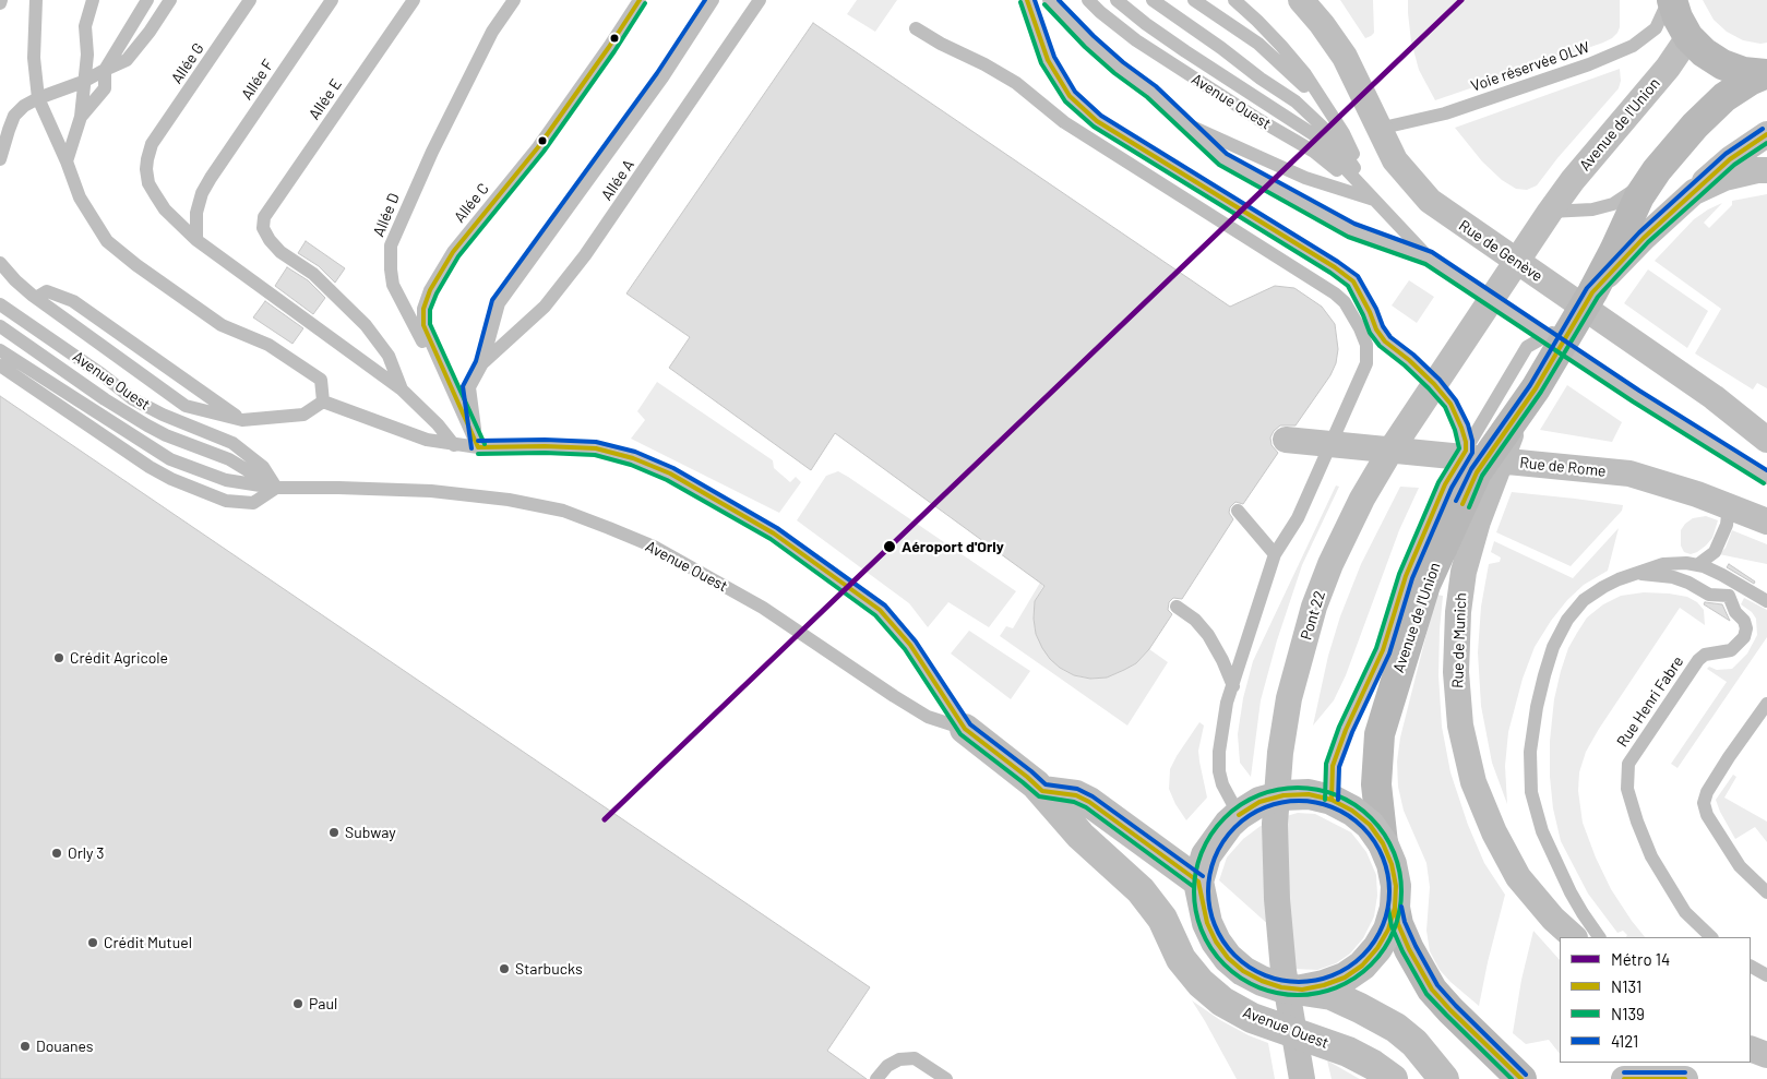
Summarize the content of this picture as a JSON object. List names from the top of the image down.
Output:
{
  "streets": {
    "main road": ["Avenue Ouest"],
    "street": [
      "Avenue de l'Union",
      "Rue de Genève",
      "Rue de Rome",
      "Pont 22",
      "Rue de Munich"
    ],
    "lane": [
      "Allée G",
      "Voie réservée OLW",
      "Allée F",
      "Allée E",
      "Allée A",
      "Allée C",
      "Allée D",
      "Rue Henri Fabre"
    ]
  },
  "crossings": [
    ["Allée G", "Allée F"],
    ["Voie réservée OLW", "Avenue de l'Union"],
    ["Voie réservée OLW", "Rue de Genève"],
    ["Avenue de l'Union", "Pont 22"],
    ["Avenue de l'Union", "Rue de Munich"],
    ["Allée C", "Allée D"]
  ],
  "places": [
    "Aéroport d'Orly",
    "Crédit Agricole",
    "Subway",
    "Orly 3",
    "Crédit Mutuel",
    "Starbucks",
    "Paul",
    "Douanes"
  ],
  "lines": [
    "metro line 14",
    "transit line N131",
    "transit line 4121",
    "transit line N139"
  ],
  "legend": [
    "Métro 14",
    "N131",
    "N139",
    "4121"
  ]
}
